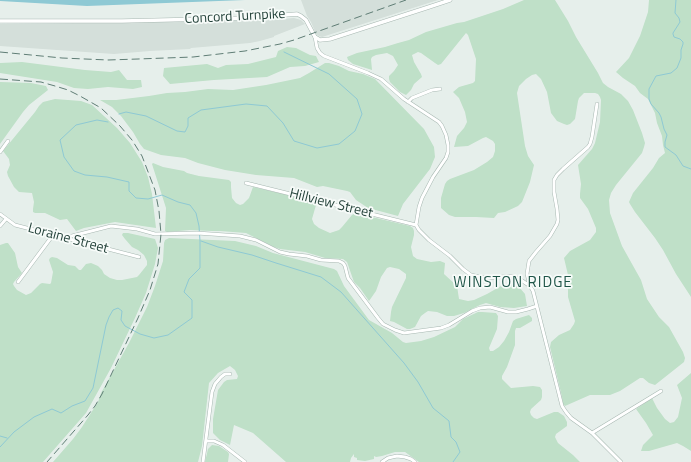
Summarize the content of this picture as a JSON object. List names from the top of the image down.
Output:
{
  "streets": {
    "street": ["Concord Turnpike", "Hillview Street", "Loraine Street"]
  },
  "districts": ["WINSTON RIDGE"]
}
